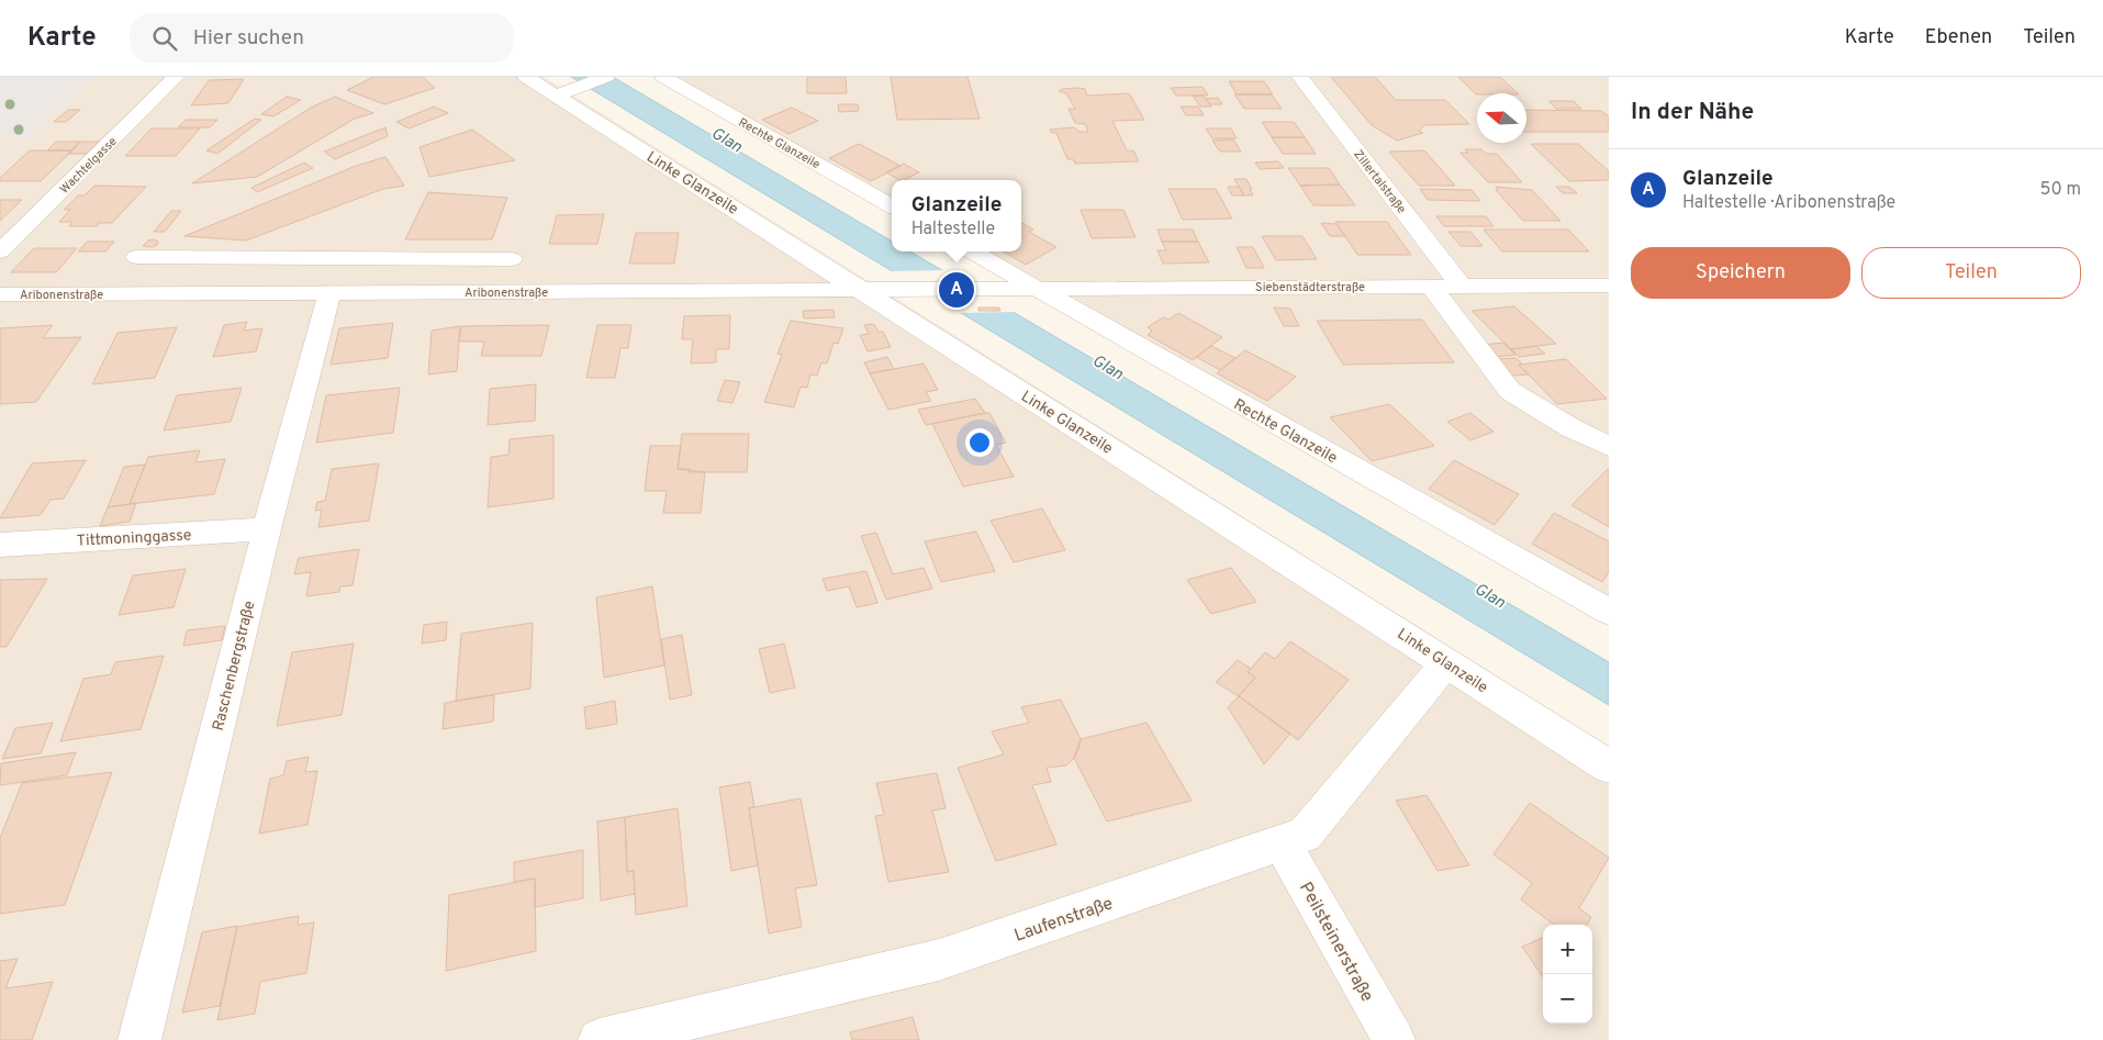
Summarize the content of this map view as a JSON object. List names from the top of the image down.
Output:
{
  "streets": {
    "street": [
      "Rechte Glanzeile",
      "Wachtelgasse",
      "Zillertalstraße",
      "Linke Glanzeile",
      "Siebenstädterstraße",
      "Aribonenstraße",
      "Tittmoninggasse",
      "Raschenbergstraße",
      "Laufenstraße",
      "Peilsteinerstraße"
    ]
  },
  "crossings": [
    ["Rechte Glanzeile", "Siebenstädterstraße"],
    ["Rechte Glanzeile", "Aribonenstraße"],
    ["Zillertalstraße", "Siebenstädterstraße"],
    ["Linke Glanzeile", "Aribonenstraße"],
    ["Linke Glanzeile", "Laufenstraße"],
    ["Siebenstädterstraße", "Aribonenstraße"],
    ["Aribonenstraße", "Raschenbergstraße"],
    ["Tittmoninggasse", "Raschenbergstraße"],
    ["Laufenstraße", "Peilsteinerstraße"]
  ],
  "water": ["Glan"],
  "north": "left",
  "page": {
    "header": "Karte",
    "search": "Hier suchen",
    "nav": ["Karte", "Ebenen", "Teilen"],
    "heading": "In der Nähe",
    "list": [
      {
        "mark": "A",
        "name": "Glanzeile",
        "note": "Haltestelle · Aribonenstraße",
        "value": "50 m"
      }
    ],
    "popup": ["Glanzeile", "Haltestelle"],
    "buttons": ["Speichern", "Teilen"],
    "pins": "A",
    "map_buttons": ["+", "−"]
  }
}
